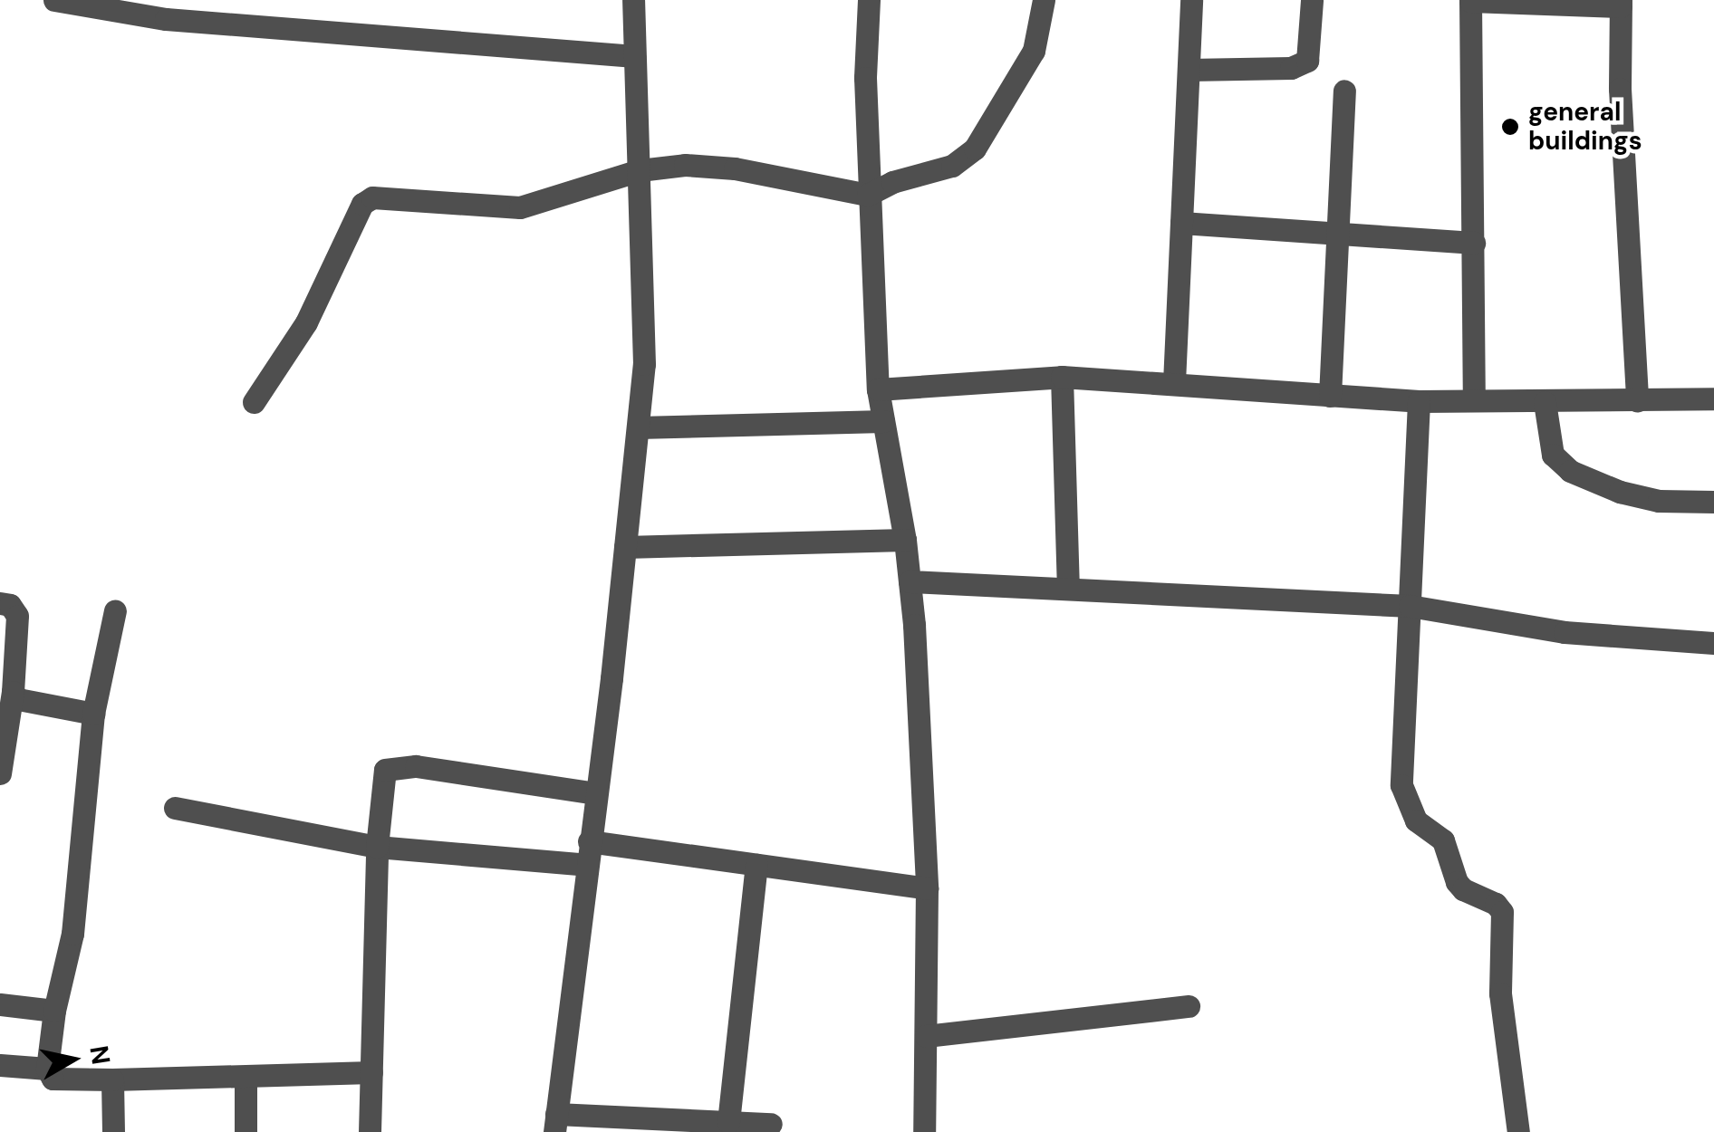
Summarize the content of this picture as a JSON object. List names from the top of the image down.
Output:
{
  "places": ["general buildings"],
  "north": "right"
}
